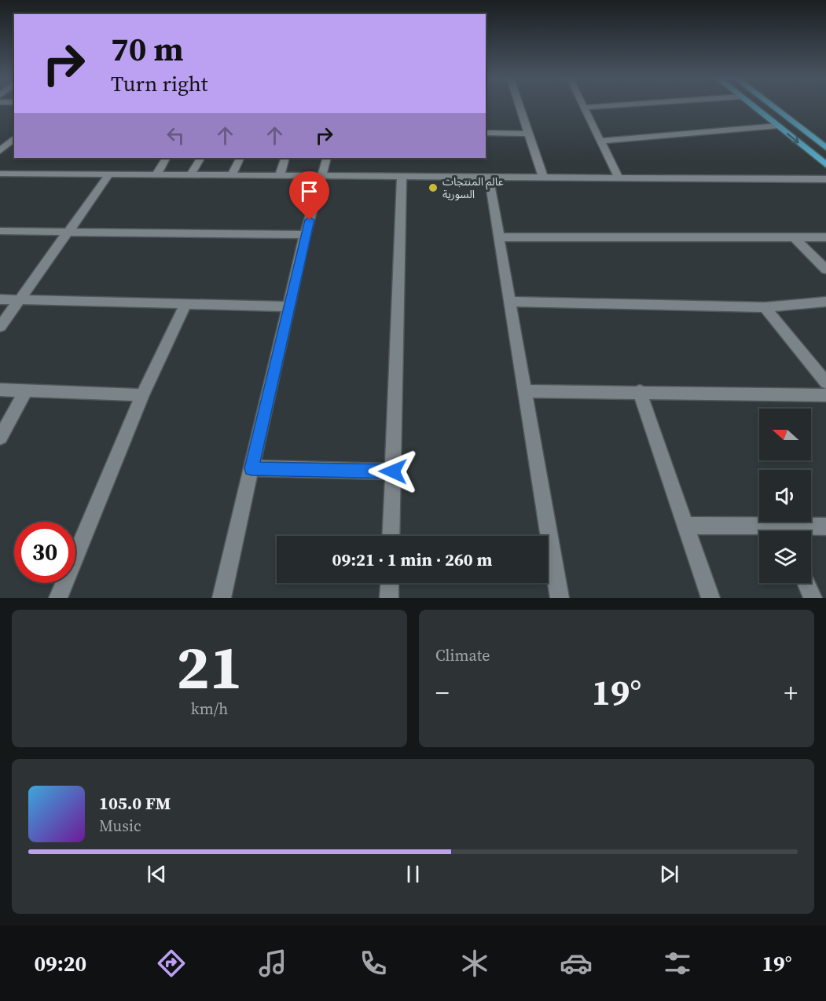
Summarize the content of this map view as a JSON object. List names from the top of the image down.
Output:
{
  "places": ["عالم المنتجات السورية"],
  "north": "left",
  "page": {
    "turn": ["70 m", "Turn right"],
    "limit": "30",
    "trip": "09:21 · 1 min · 260 m",
    "tile": [
      ["21", "km/h"],
      "Climate"
    ],
    "heat": ["−", "19°", "+"],
    "song": ["105.0 FM", "Music"],
    "tabs": ["09:20", "19°"]
  }
}
